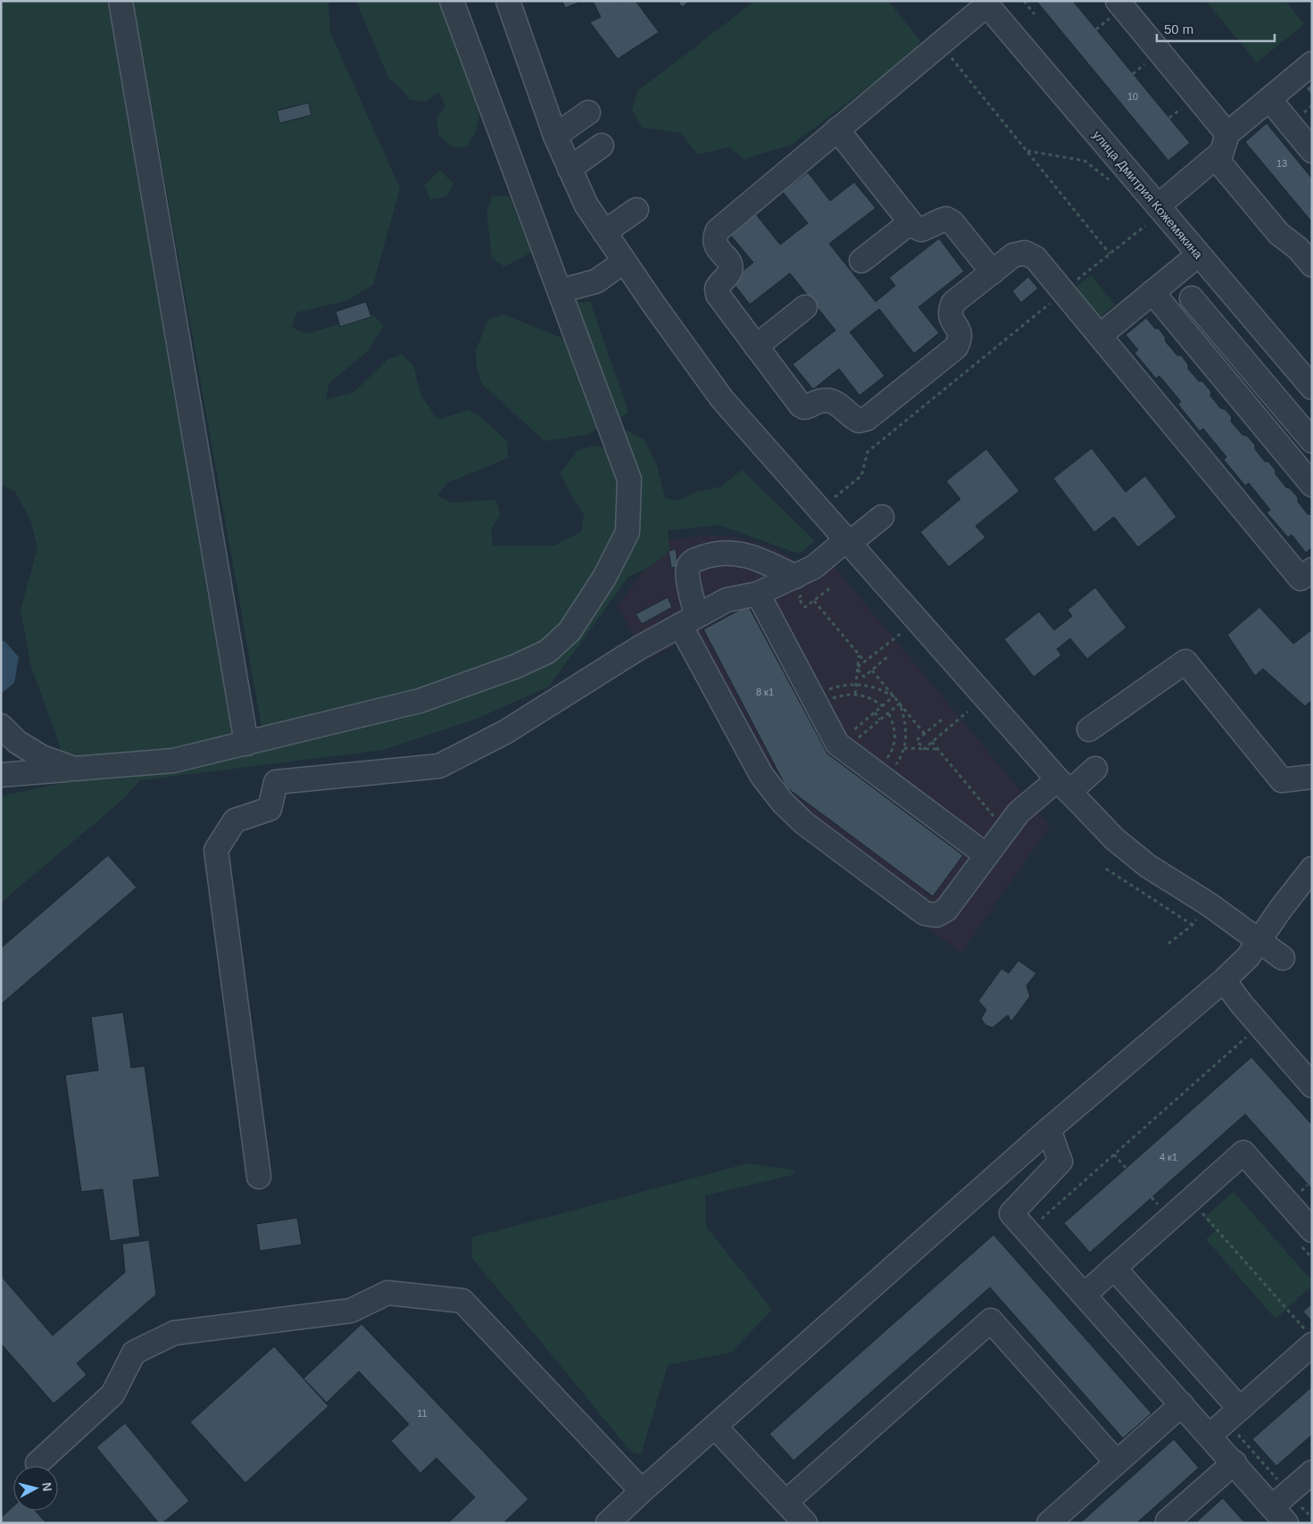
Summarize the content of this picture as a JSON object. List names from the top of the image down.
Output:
{
  "streets": {
    "street": ["улица Дмитрия Кожемякина"]
  },
  "house_numbers": [
    "10",
    "13",
    "8 к1",
    "4 к1",
    "11"
  ],
  "scale_bar": "50 m",
  "north": "right"
}
